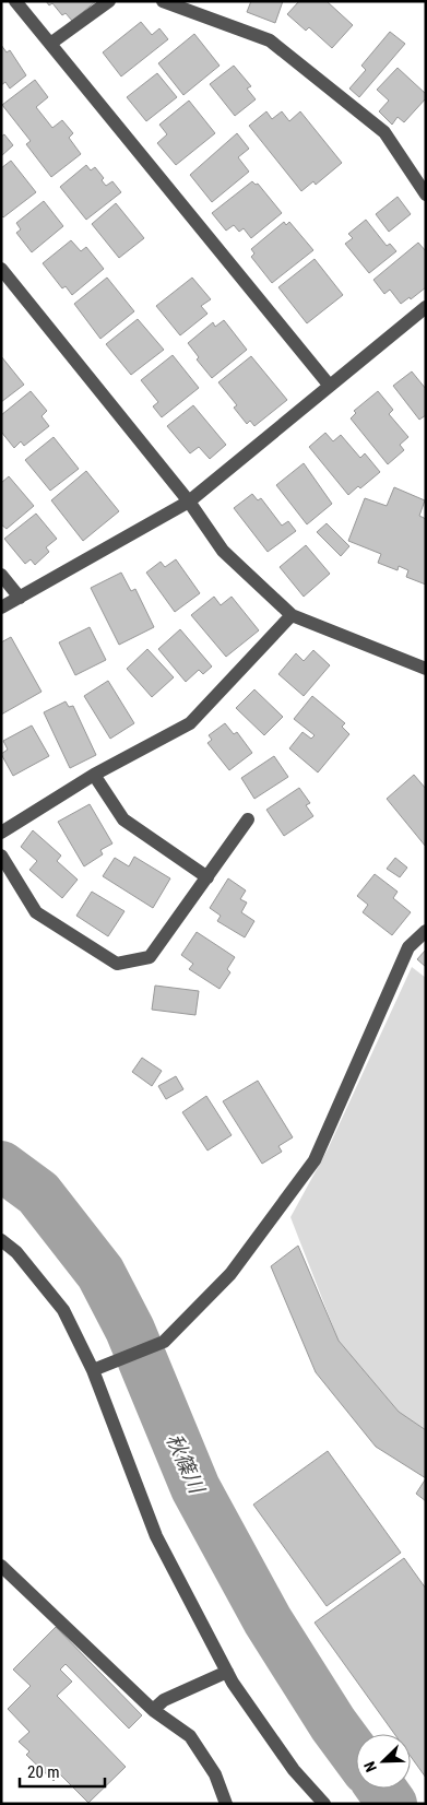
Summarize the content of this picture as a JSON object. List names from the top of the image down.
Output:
{
  "water": ["秋篠川"],
  "scale_bar": "20 m",
  "north": "bottom left"
}
